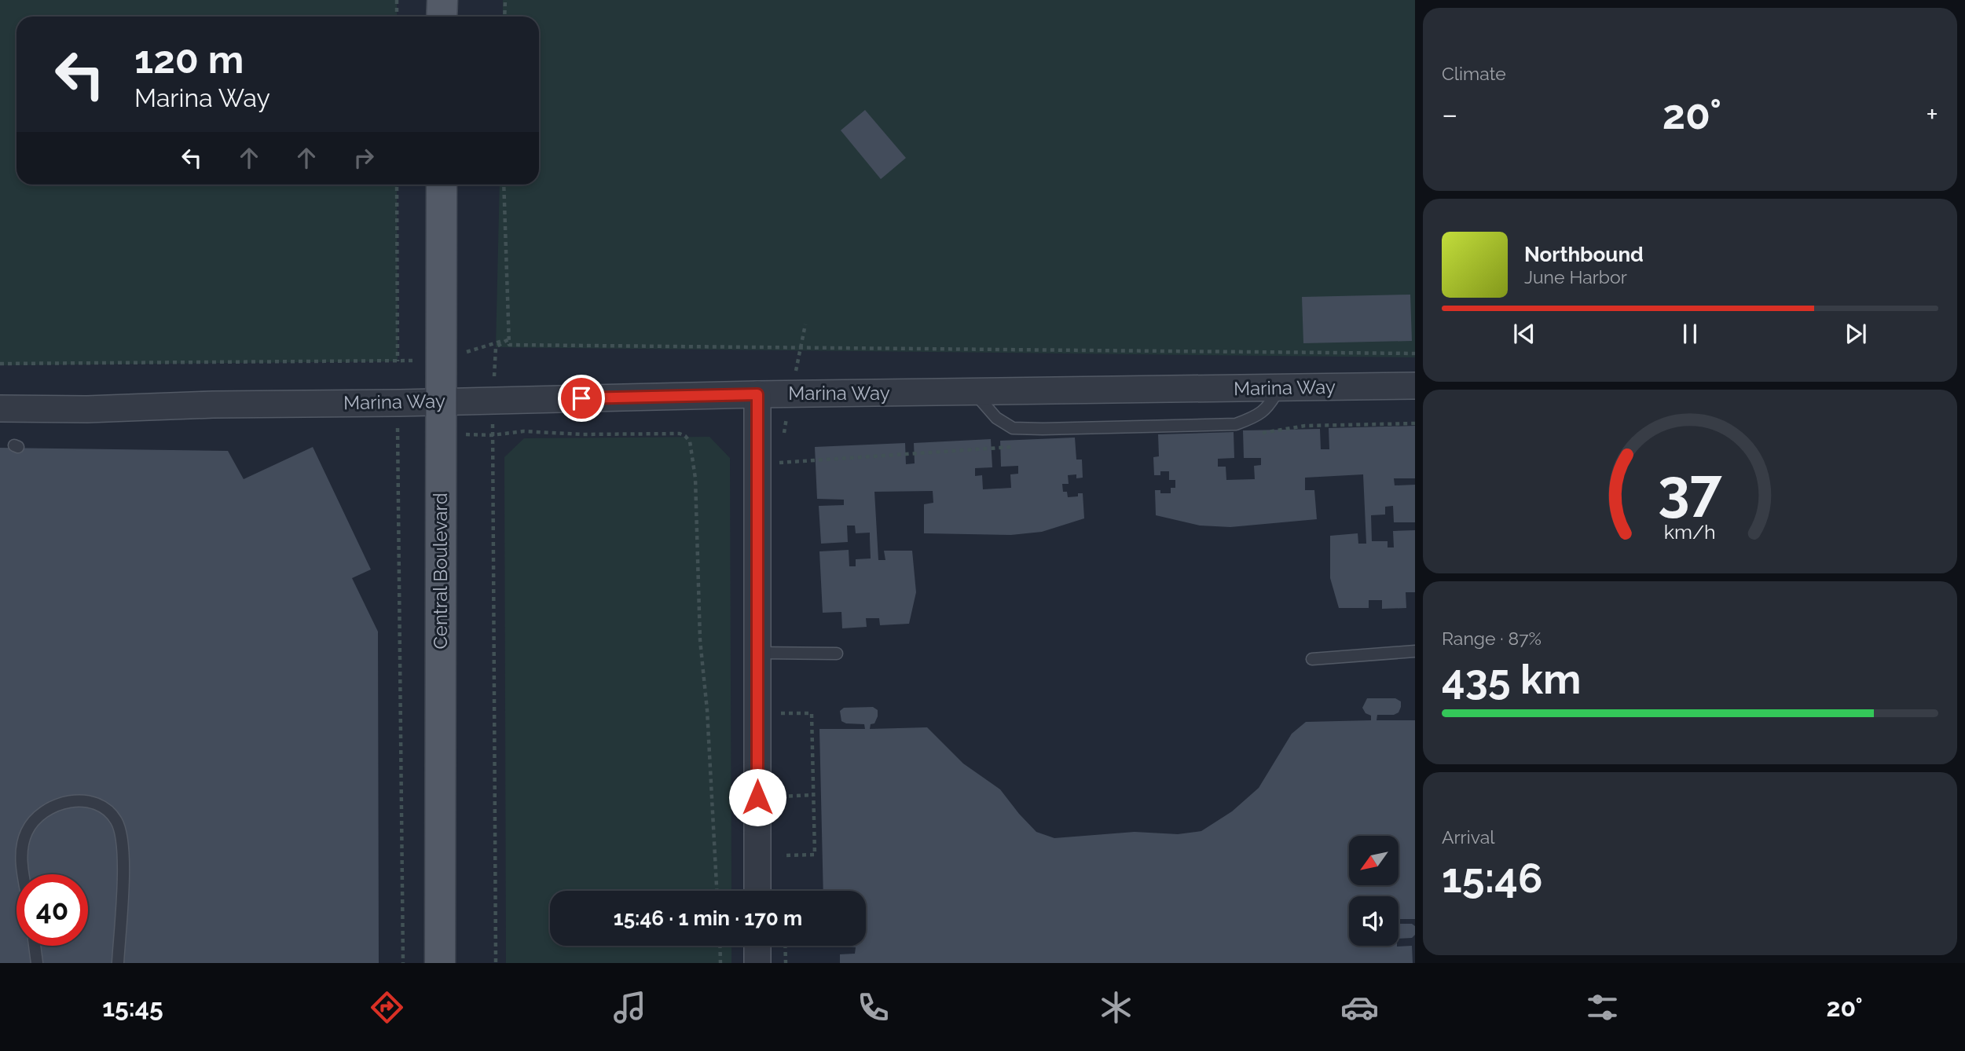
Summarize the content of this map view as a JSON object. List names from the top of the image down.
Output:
{
  "streets": {
    "main road": ["Central Boulevard"],
    "street": ["Marina Way"]
  },
  "crossings": [
    ["Marina Way", "Central Boulevard"]
  ],
  "north": "bottom left",
  "page": {
    "tile": [
      "Climate",
      ["Range · 87%", "435 km"],
      ["Arrival", "15:46"]
    ],
    "turn": ["120 m", "Marina Way"],
    "heat": ["−", "20°", "+"],
    "song": ["Northbound", "June Harbor"],
    "limit": "40",
    "trip": "15:46 · 1 min · 170 m",
    "tabs": ["15:45", "20°"],
    "gauge": ["37", "km/h"]
  }
}
